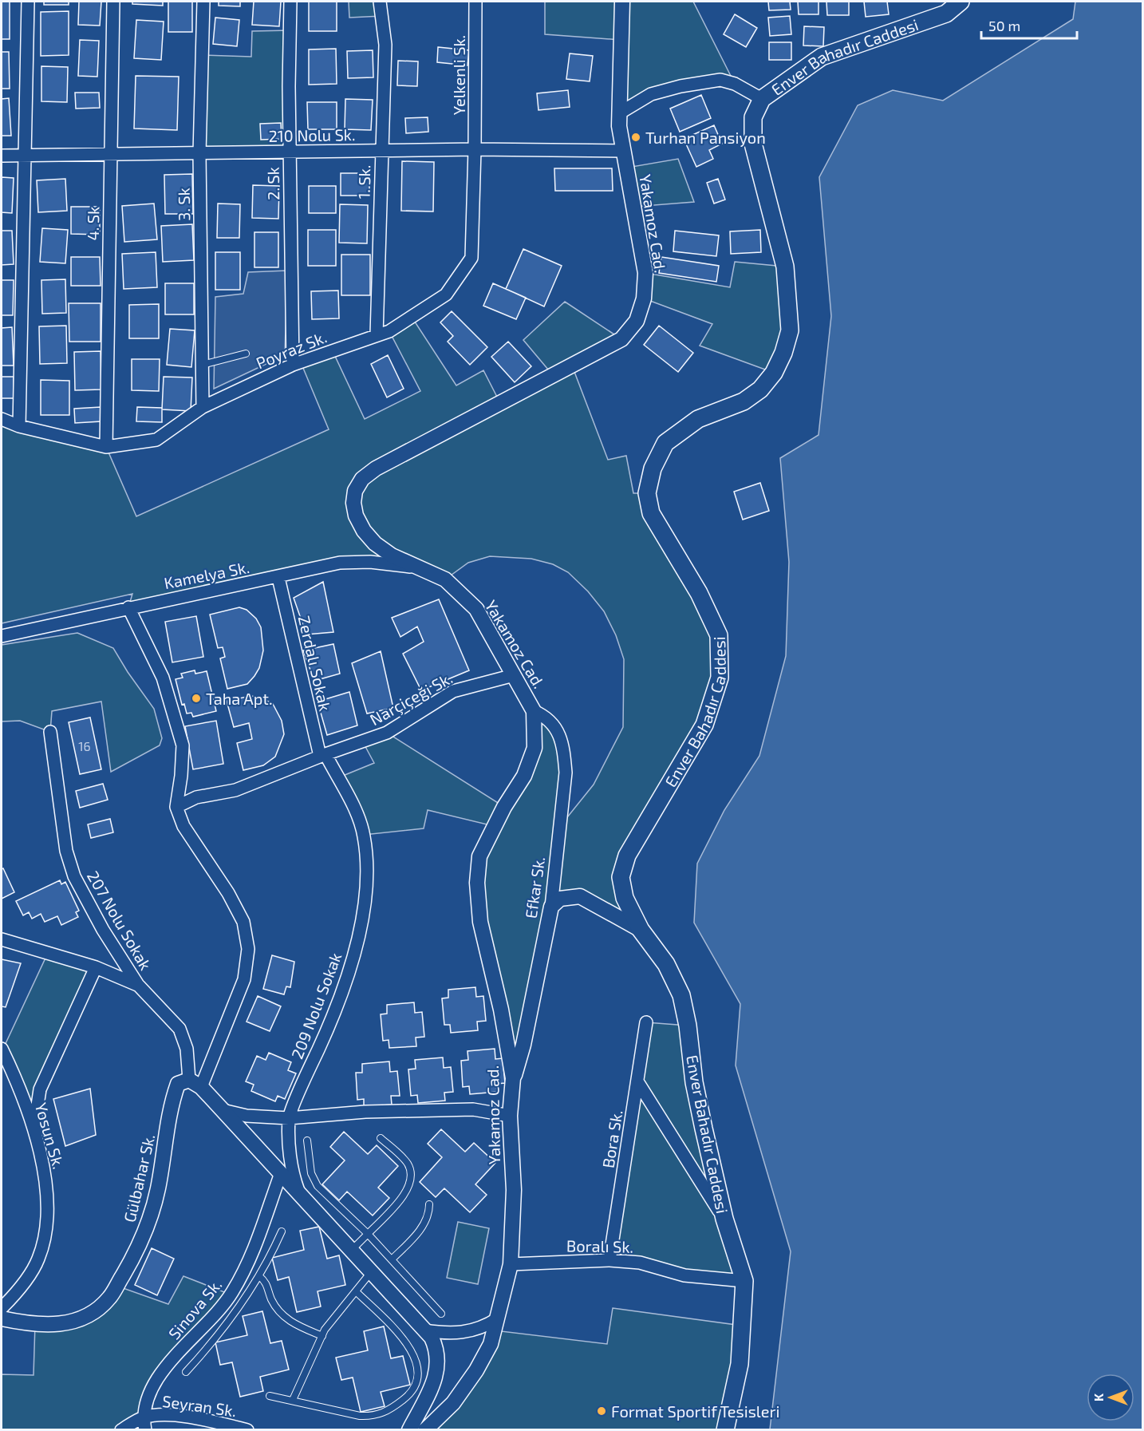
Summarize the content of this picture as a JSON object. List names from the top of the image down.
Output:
{
  "streets": {
    "main road": ["Enver Bahadır Caddesi"],
    "street": [
      "Yelkenli Sk.",
      "210 Nolu Sk.",
      "1. Sk.",
      "2. Sk",
      "3. Sk",
      "4. Sk",
      "Yakamoz Cad.",
      "Poyraz Sk.",
      "Kamelya Sk.",
      "Zerdalı Sokak",
      "Narçiçeği Sk.",
      "Efkar Sk.",
      "207 Nolu Sokak",
      "209 Nolu Sokak",
      "Yosun Sk.",
      "Bora Sk.",
      "Gülbahar Sk.",
      "Boralı Sk.",
      "Sinova Sk.",
      "Seyran Sk."
    ]
  },
  "crossings": [
    ["Enver Bahadır Caddesi", "Boralı Sk."],
    ["Yelkenli Sk.", "210 Nolu Sk."],
    ["Yelkenli Sk.", "Poyraz Sk."],
    ["210 Nolu Sk.", "1. Sk."],
    ["210 Nolu Sk.", "2. Sk"],
    ["210 Nolu Sk.", "3. Sk"],
    ["210 Nolu Sk.", "4. Sk"],
    ["210 Nolu Sk.", "Yakamoz Cad."],
    ["210 Nolu Sk.", "Poyraz Sk."],
    ["1. Sk.", "Poyraz Sk."],
    ["2. Sk", "Poyraz Sk."],
    ["3. Sk", "Poyraz Sk."],
    ["4. Sk", "Poyraz Sk."],
    ["Yakamoz Cad.", "Kamelya Sk."],
    ["Yakamoz Cad.", "Narçiçeği Sk."],
    ["Yakamoz Cad.", "Efkar Sk."],
    ["Yakamoz Cad.", "Boralı Sk."],
    ["Kamelya Sk.", "Zerdalı Sokak"],
    ["Zerdalı Sokak", "Narçiçeği Sk."],
    ["Zerdalı Sokak", "209 Nolu Sokak"],
    ["Narçiçeği Sk.", "209 Nolu Sokak"],
    ["207 Nolu Sokak", "Gülbahar Sk."],
    ["Bora Sk.", "Boralı Sk."],
    ["Sinova Sk.", "Seyran Sk."]
  ],
  "places": ["Turhan Pansiyon", "Taha Apt.", "Format Sportif Tesisleri"],
  "house_numbers": ["16"],
  "scale_bar": "50 m",
  "north": "left"
}
